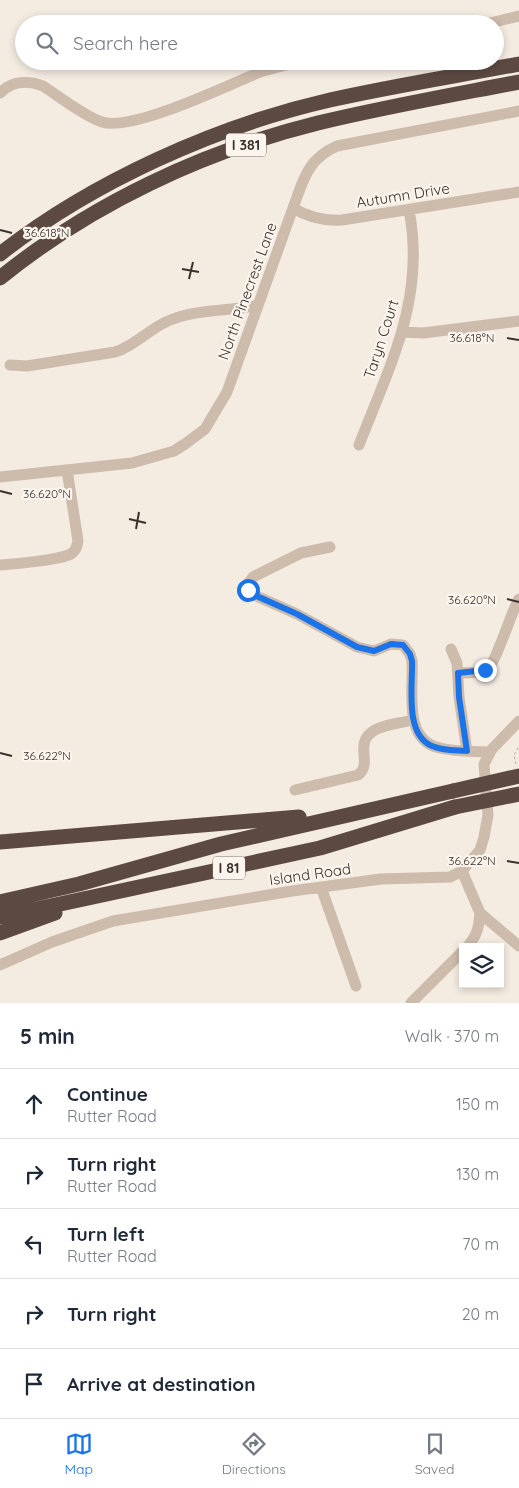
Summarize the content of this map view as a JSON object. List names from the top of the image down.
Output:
{
  "streets": {
    "highway": ["I 381", "I 81"],
    "street": [
      "Autumn Drive",
      "North Pinecrest Lane",
      "Taryn Court",
      "Island Road"
    ]
  },
  "crossings": [
    ["Autumn Drive", "North Pinecrest Lane"],
    ["Autumn Drive", "Taryn Court"]
  ],
  "page": {
    "search": "Search here",
    "heading": ["5 min", "Walk · 370 m"],
    "list": [
      ["Continue", "Rutter Road", "150 m"],
      ["Turn right", "Rutter Road", "130 m"],
      ["Turn left", "Rutter Road", "70 m"],
      ["Turn right", "20 m"],
      "Arrive at destination"
    ],
    "nav": ["Map", "Directions", "Saved"]
  },
  "coordinates": ["36.618°N", "36.620°N", "36.622°N"]
}
